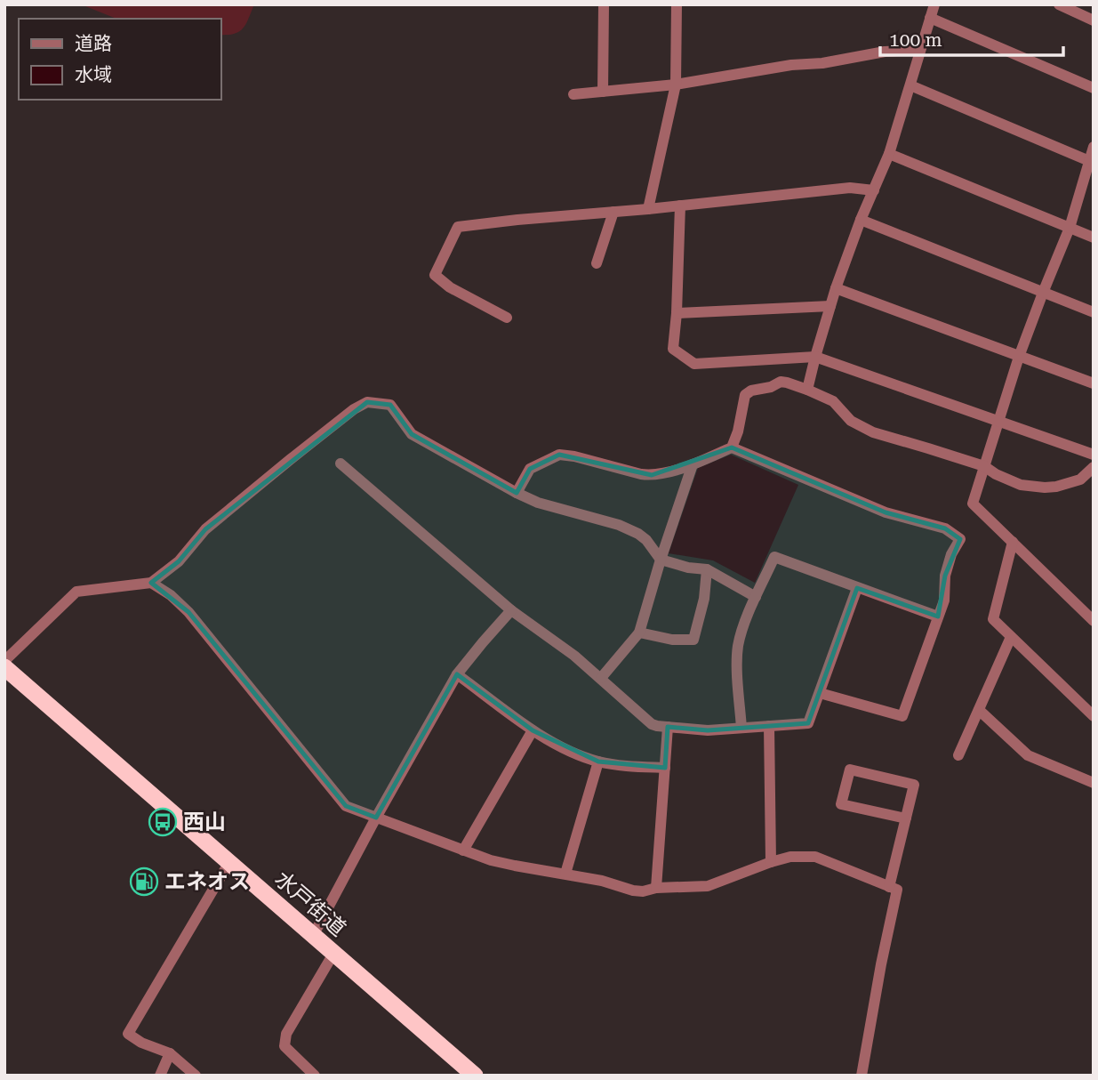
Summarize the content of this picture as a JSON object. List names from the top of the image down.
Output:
{
  "streets": {
    "highway": ["水戸街道"]
  },
  "places": {
    "bus stop": ["西山"],
    "fuel station": ["エネオス"]
  },
  "legend": ["道路", "水域"],
  "scale_bar": "100 m"
}
